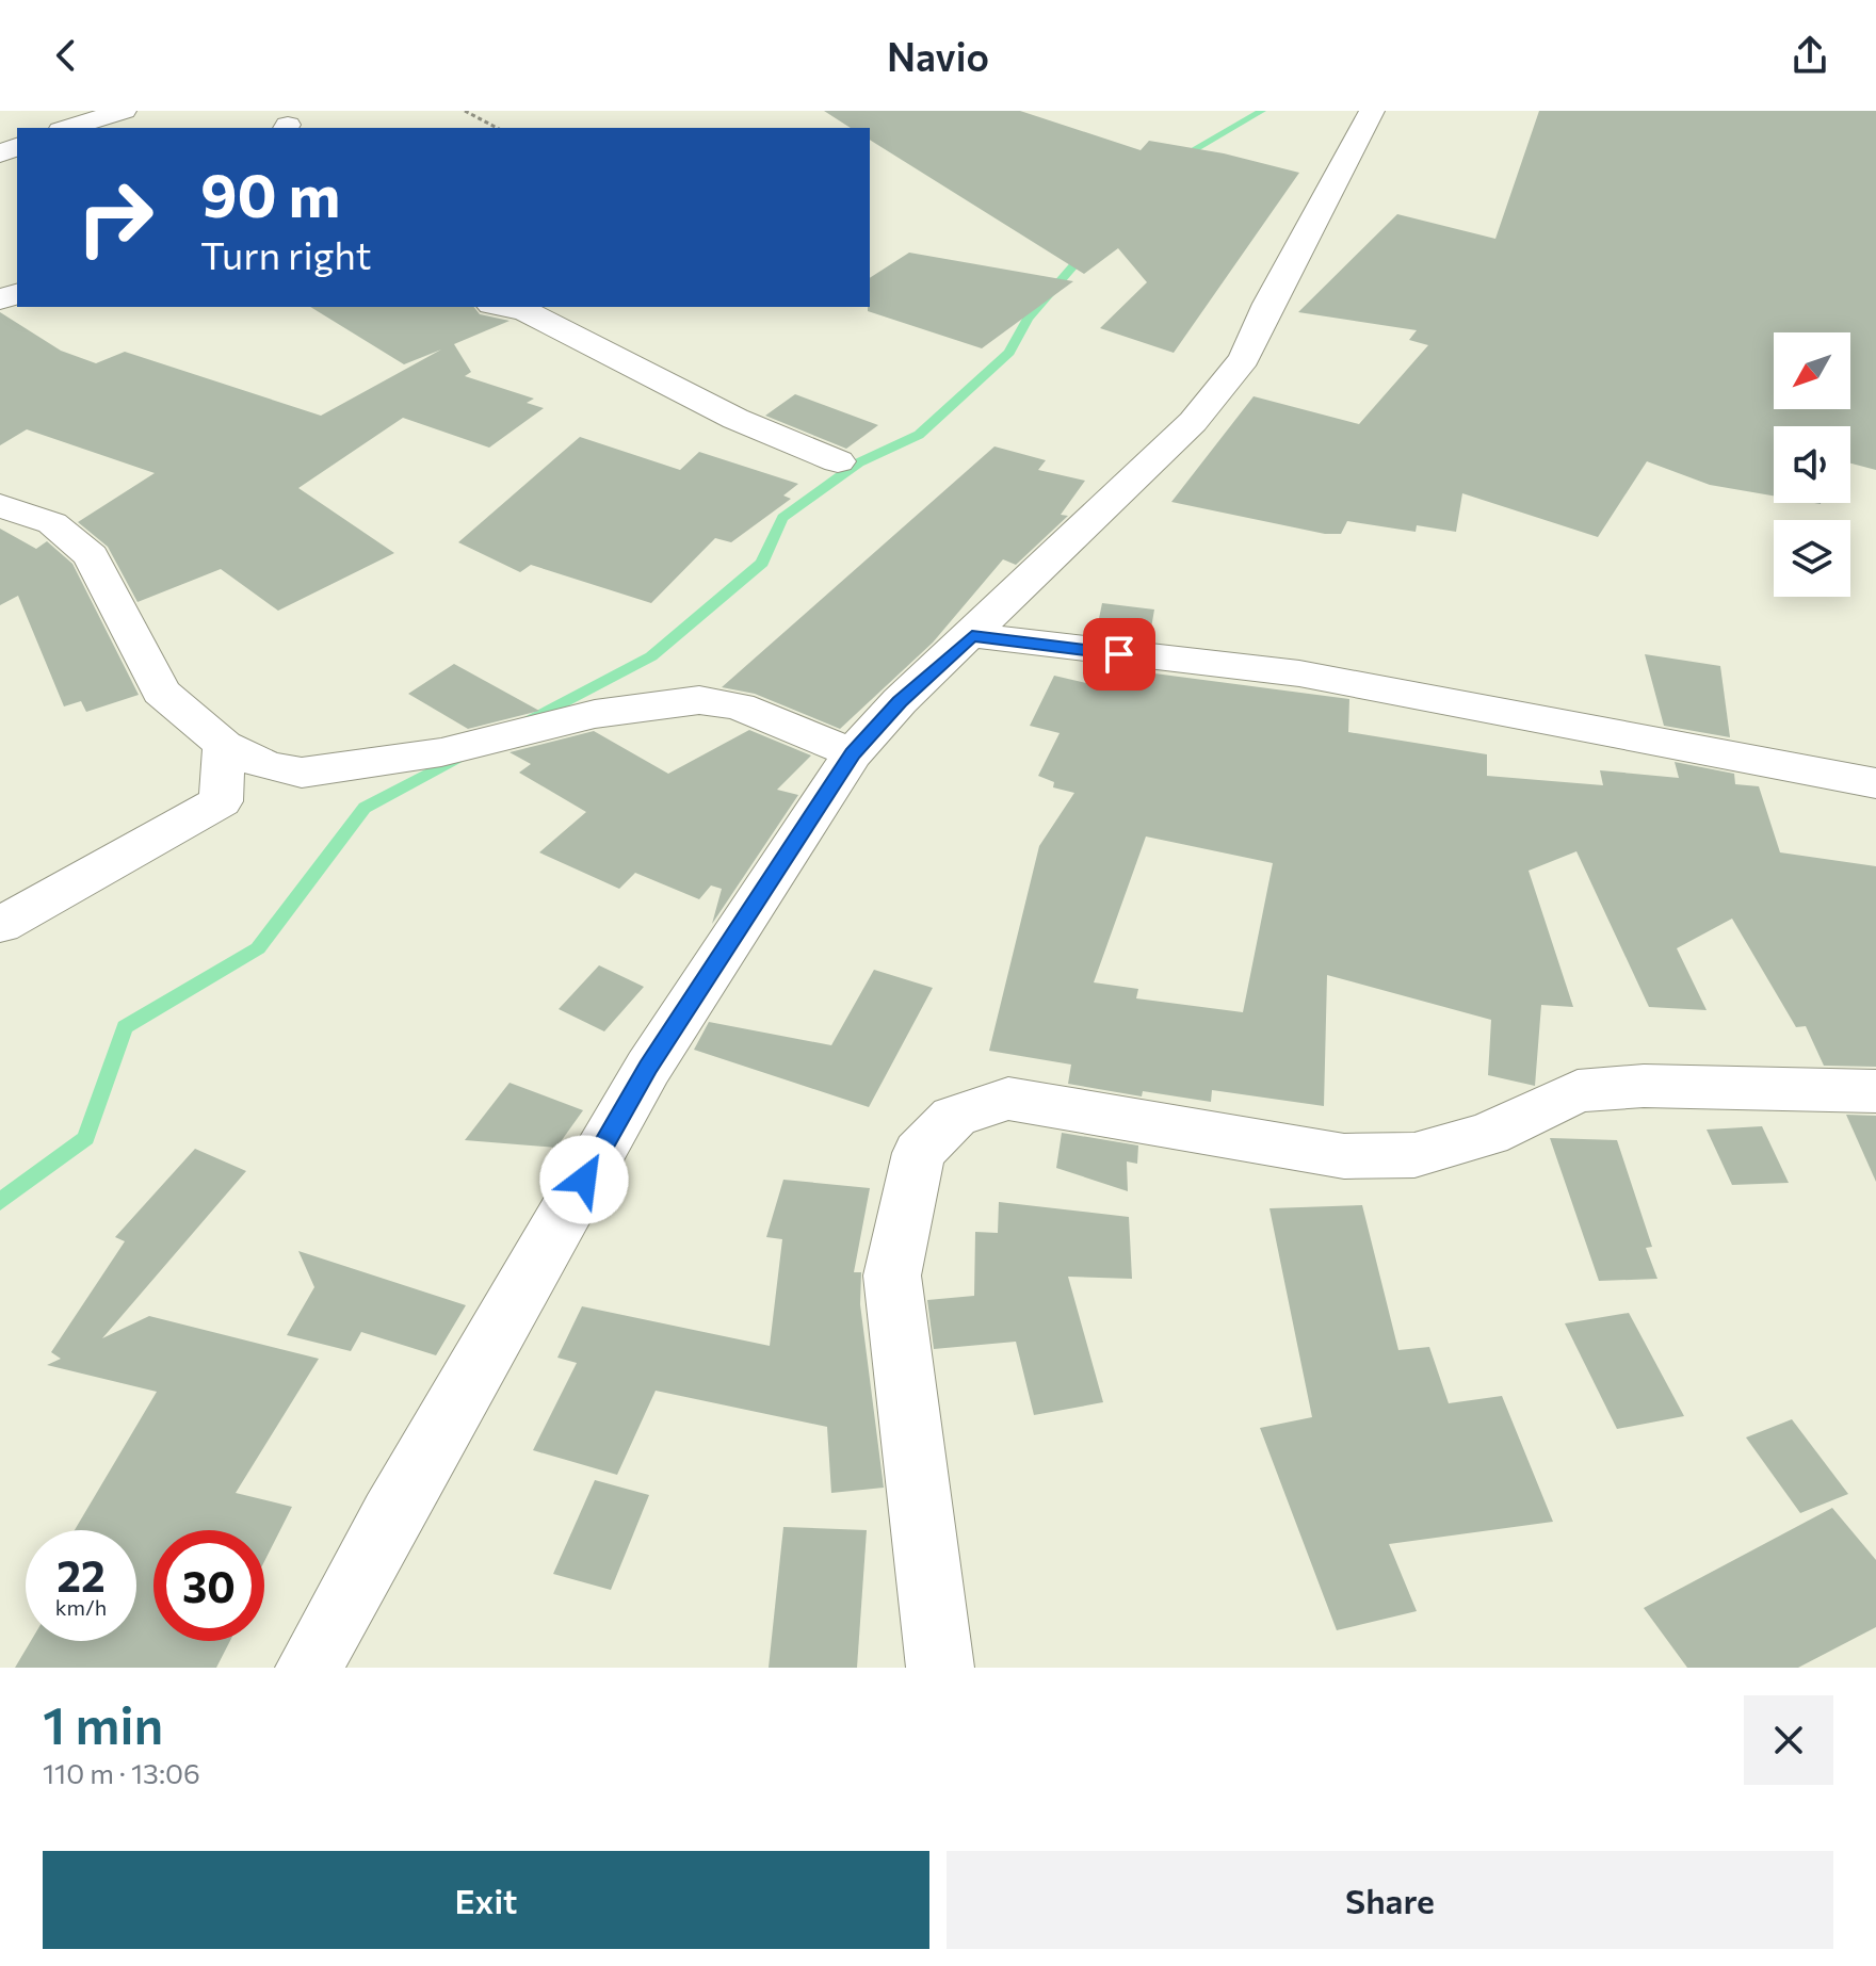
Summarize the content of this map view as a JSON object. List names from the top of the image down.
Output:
{
  "north": "bottom left",
  "page": {
    "header": "Navio",
    "turn": ["90 m", "Turn right"],
    "speed": "22 km/h",
    "limit": "30",
    "heading": ["1 min", "110 m · 13:06"],
    "buttons": ["Exit", "Share"]
  }
}
